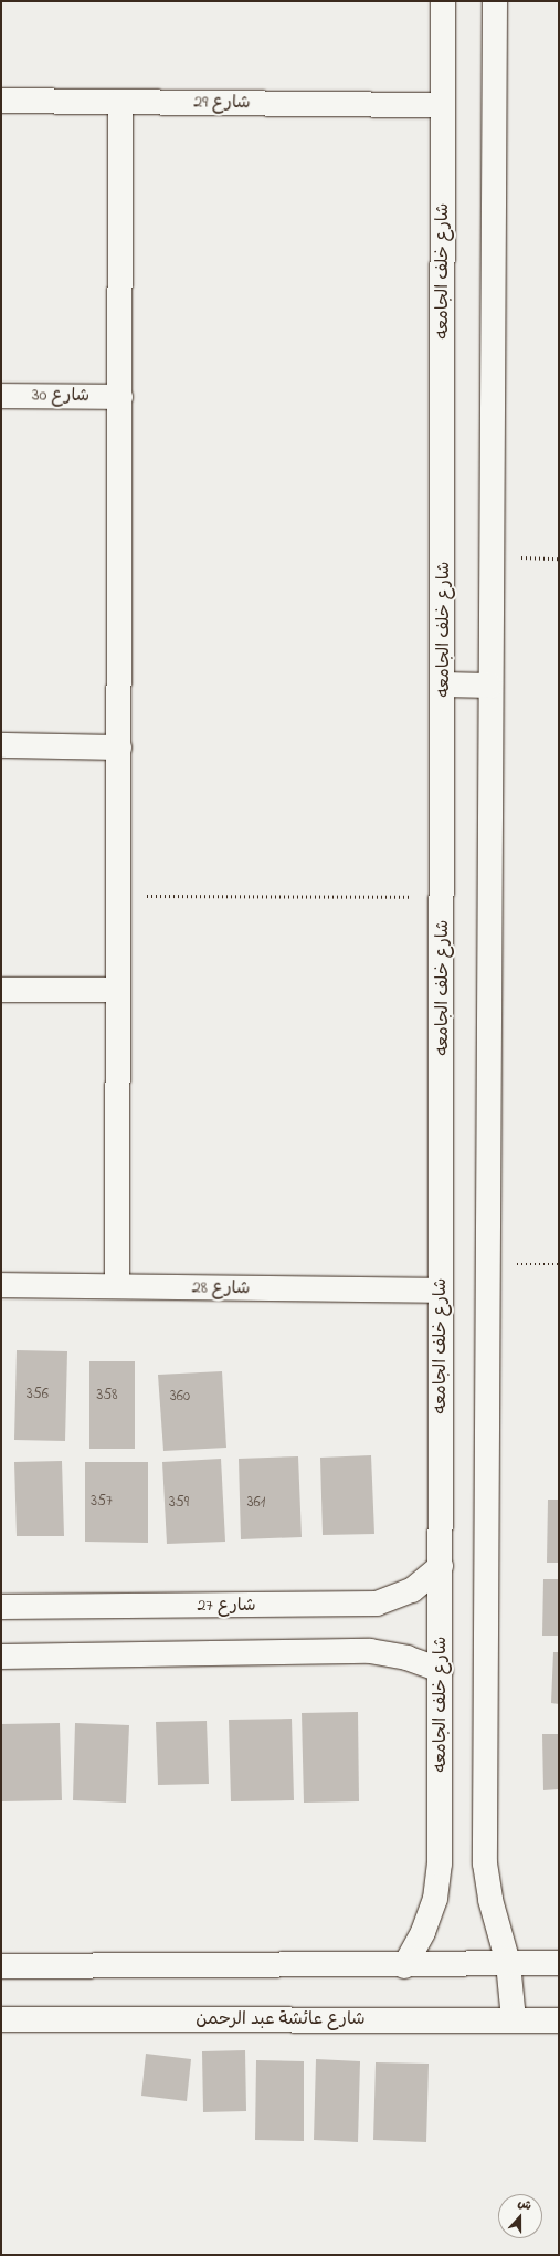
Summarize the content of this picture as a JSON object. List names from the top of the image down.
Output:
{
  "streets": {
    "street": [
      "شارع 29",
      "شارع خلف الجامعه",
      "شارع 30",
      "شارع 28",
      "شارع 27",
      "شارع عائشة عبد الرحمن"
    ]
  },
  "crossings": [
    ["شارع 29", "شارع خلف الجامعه"],
    ["شارع خلف الجامعه", "شارع 28"],
    ["شارع خلف الجامعه", "شارع 27"]
  ],
  "house_numbers": [
    "356",
    "358",
    "360",
    "357",
    "359",
    "361"
  ],
  "north": "top"
}
